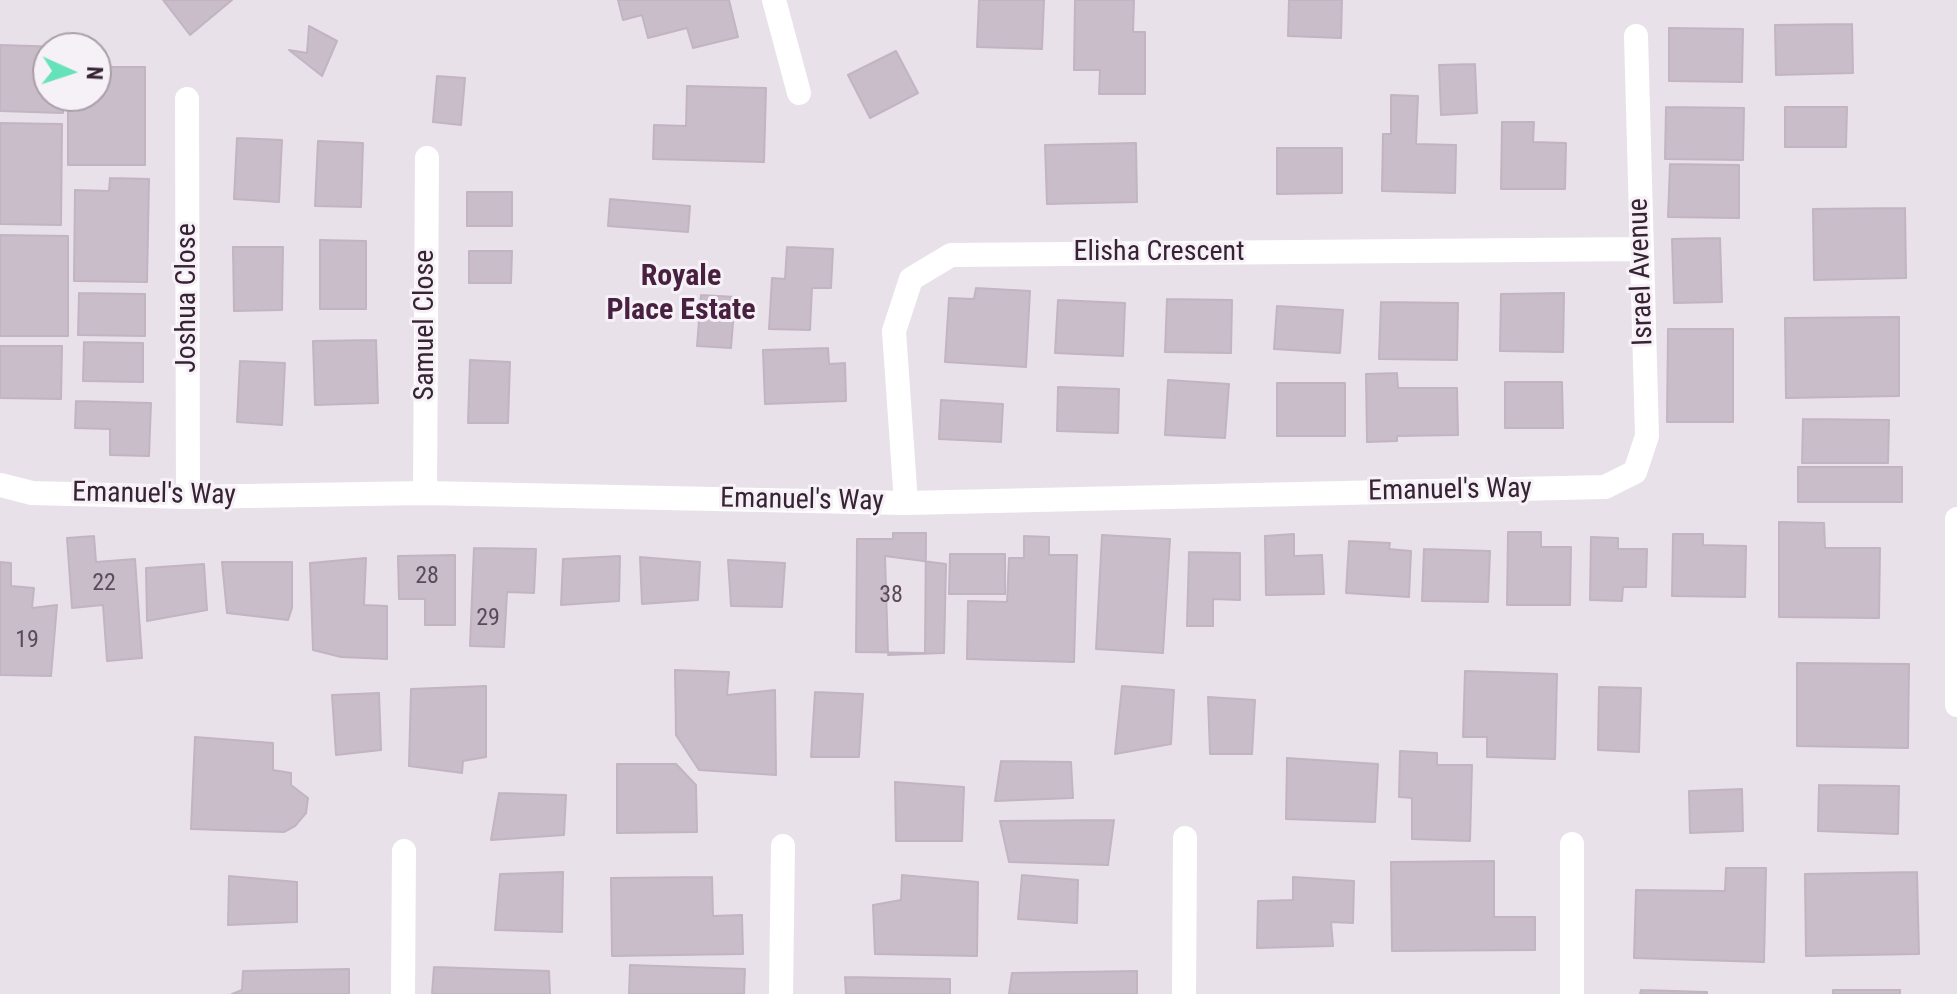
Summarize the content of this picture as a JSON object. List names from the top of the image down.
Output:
{
  "streets": {
    "street": [
      "Elisha Crescent",
      "Israel Avenue",
      "Joshua Close",
      "Samuel Close",
      "Emanuel's Way"
    ]
  },
  "crossings": [
    ["Elisha Crescent", "Israel Avenue"],
    ["Elisha Crescent", "Emanuel's Way"],
    ["Israel Avenue", "Emanuel's Way"],
    ["Joshua Close", "Emanuel's Way"],
    ["Samuel Close", "Emanuel's Way"]
  ],
  "districts": ["Royale Place Estate"],
  "house_numbers": [
    "28",
    "22",
    "38",
    "29",
    "19"
  ],
  "north": "right"
}
